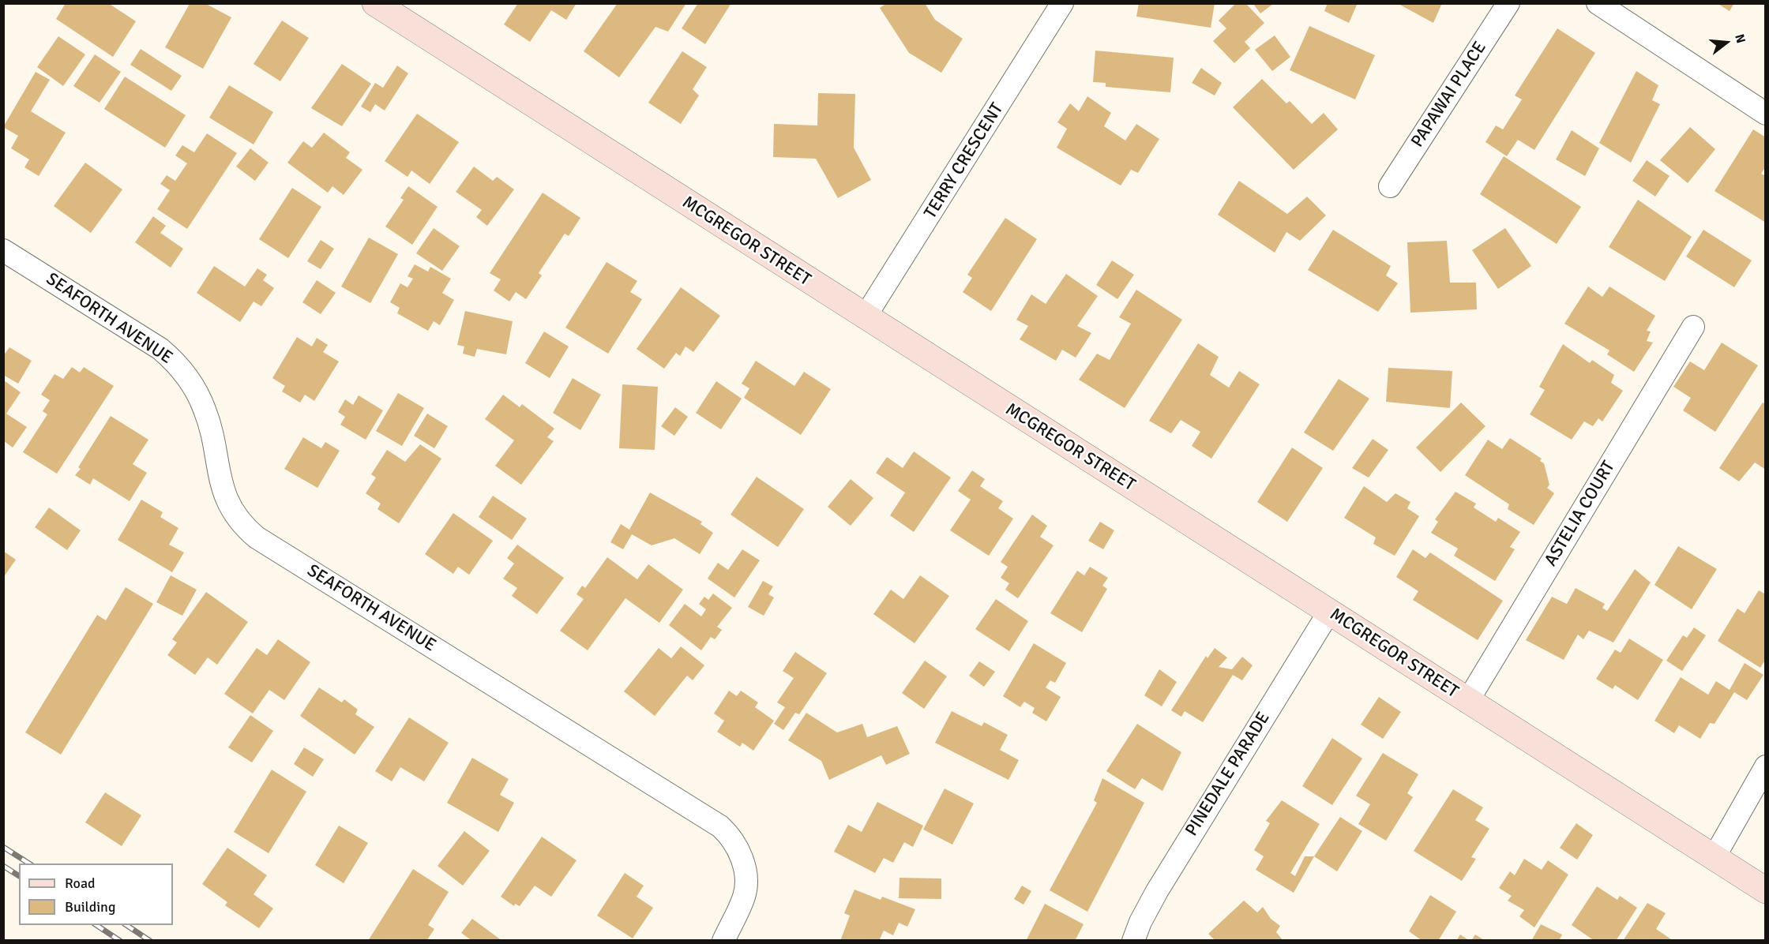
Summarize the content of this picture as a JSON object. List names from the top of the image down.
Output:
{
  "streets": {
    "street": [
      "PAPAWAI PLACE",
      "TERRY CRESCENT",
      "MCGREGOR STREET",
      "SEAFORTH AVENUE",
      "ASTELIA COURT",
      "PINEDALE PARADE"
    ]
  },
  "crossings": [
    ["TERRY CRESCENT", "MCGREGOR STREET"],
    ["MCGREGOR STREET", "ASTELIA COURT"],
    ["MCGREGOR STREET", "PINEDALE PARADE"]
  ],
  "legend": ["Road", "Building"],
  "north": "right"
}
